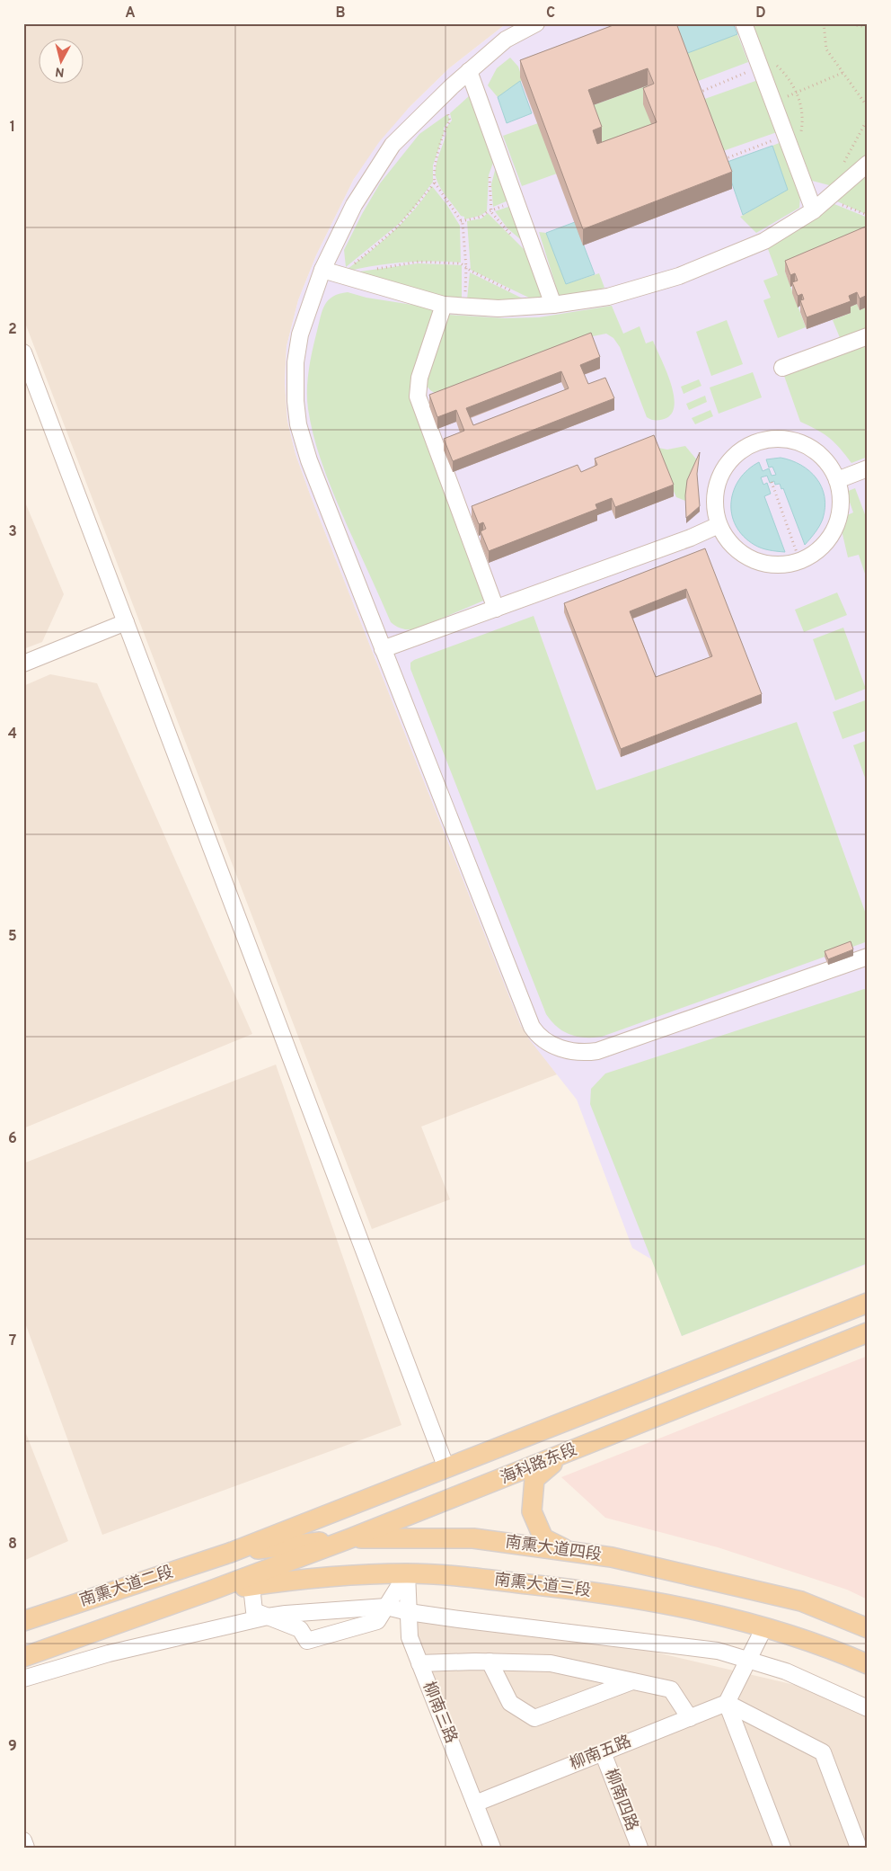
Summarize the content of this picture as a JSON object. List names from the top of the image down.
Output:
{
  "streets": {
    "main road": [
      "海科路东段",
      "南熏大道四段",
      "南熏大道三段",
      "南熏大道二段"
    ],
    "street": ["柳南三路", "柳南五路", "柳南四路"]
  },
  "crossings": [
    ["海科路东段", "南熏大道四段"],
    ["海科路东段", "南熏大道三段"],
    ["海科路东段", "南熏大道二段"],
    ["南熏大道四段", "南熏大道二段"],
    ["南熏大道三段", "南熏大道二段"],
    ["南熏大道三段", "柳南三路"],
    ["柳南三路", "柳南五路"],
    ["柳南五路", "柳南四路"]
  ],
  "north": "bottom",
  "grid": {
    "columns": [
      "A",
      "B",
      "C",
      "D"
    ],
    "rows": [
      "1",
      "2",
      "3",
      "4",
      "5",
      "6",
      "7",
      "8",
      "9"
    ]
  }
}
